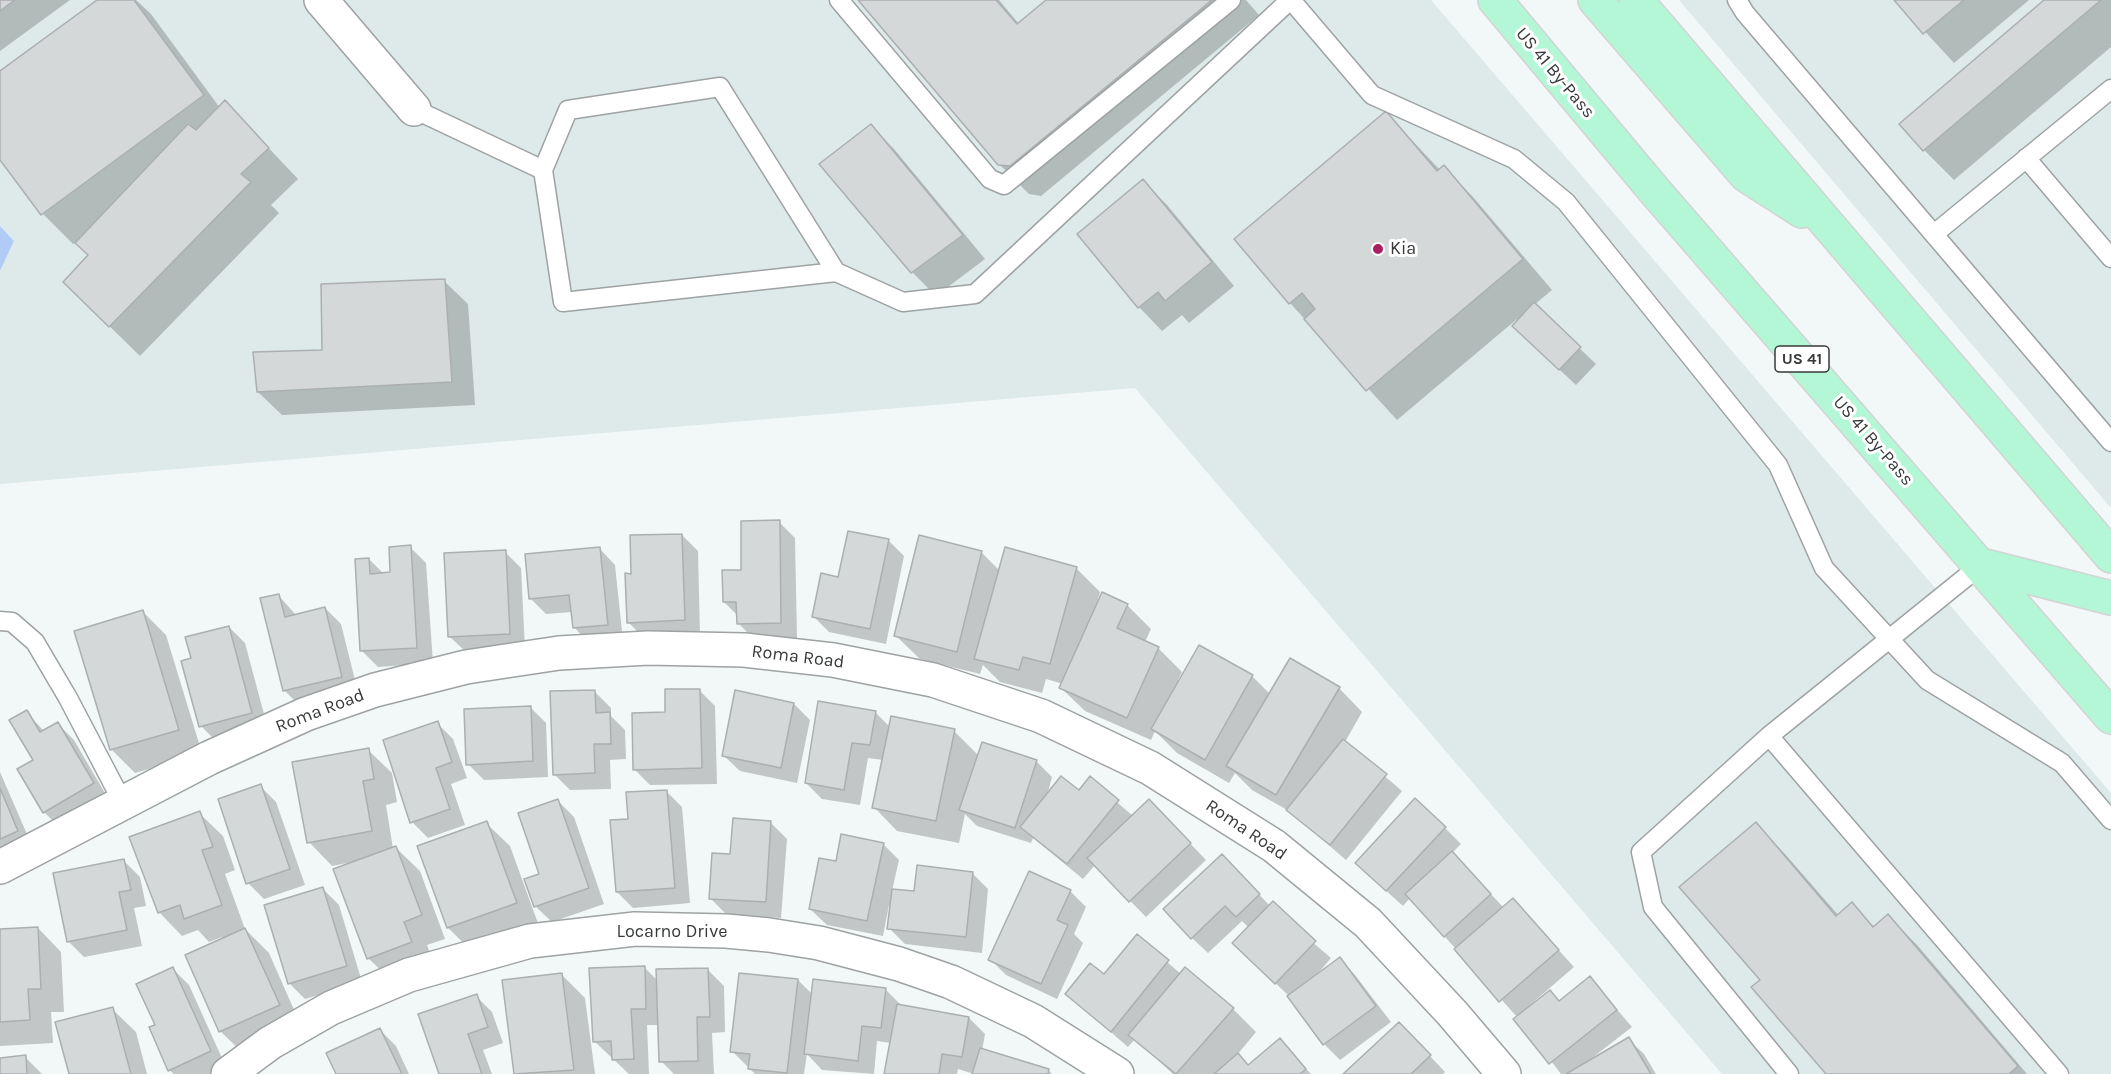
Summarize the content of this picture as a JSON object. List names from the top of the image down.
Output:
{
  "streets": {
    "main road": ["US 41 By-Pass", "US 41"],
    "street": ["Roma Road", "Locarno Drive"]
  },
  "places": ["Kia"]
}
